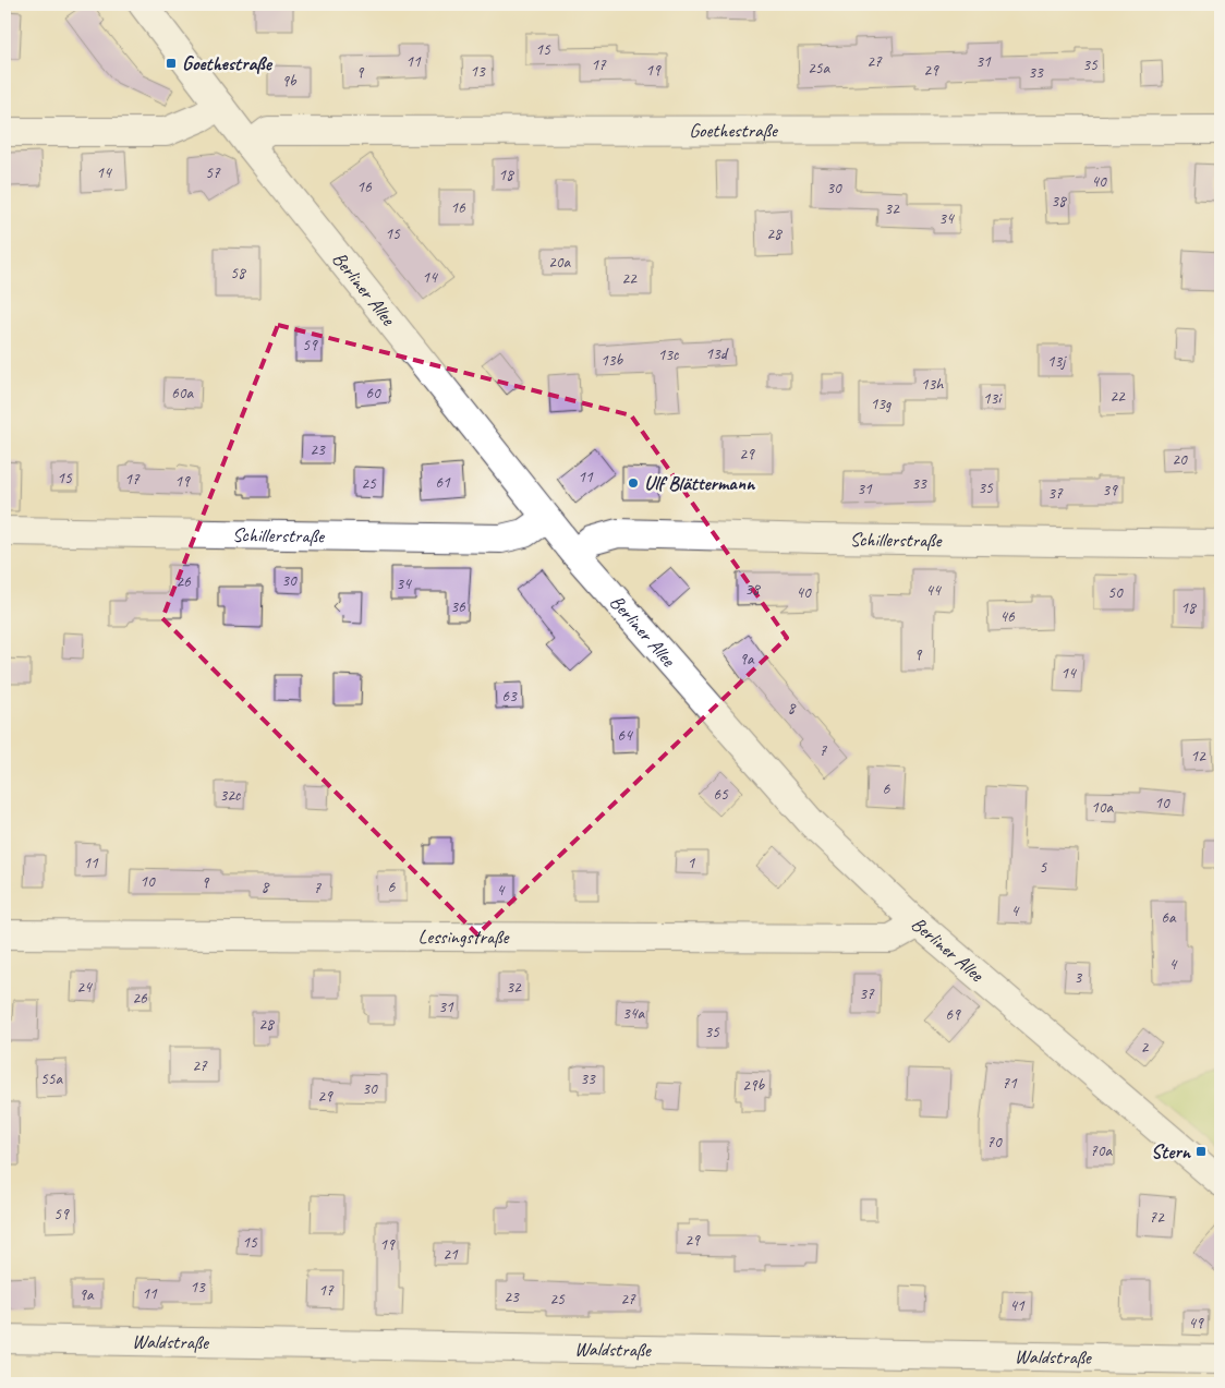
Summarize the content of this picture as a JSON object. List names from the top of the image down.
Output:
{
  "streets": {
    "street": [
      "Goethestraße",
      "Berliner Allee",
      "Schillerstraße",
      "Lessingstraße",
      "Waldstraße"
    ]
  },
  "crossings": [
    ["Goethestraße", "Berliner Allee"],
    ["Berliner Allee", "Schillerstraße"],
    ["Berliner Allee", "Lessingstraße"]
  ],
  "places": {
    "transit": ["Goethestraße", "Stern"],
    "other": ["Ulf Blättermann"]
  },
  "house_numbers": [
    "15",
    "11",
    "27",
    "31",
    "17",
    "35",
    "25a",
    "19",
    "29",
    "13",
    "9",
    "33",
    "9b",
    "14",
    "57",
    "18",
    "40",
    "16",
    "30",
    "38",
    "16",
    "32",
    "34",
    "15",
    "28",
    "20a",
    "58",
    "14",
    "22",
    "59",
    "13d",
    "13c",
    "13b",
    "13j",
    "13h",
    "60a",
    "60",
    "22",
    "13i",
    "13g",
    "23",
    "29",
    "20",
    "11",
    "15",
    "17",
    "19",
    "61",
    "25",
    "33",
    "35",
    "31",
    "39",
    "37",
    "30",
    "26",
    "34",
    "38",
    "44",
    "40",
    "50",
    "36",
    "18",
    "46",
    "9",
    "9a",
    "14",
    "63",
    "8",
    "64",
    "7",
    "12",
    "6",
    "65",
    "32c",
    "10",
    "10a",
    "11",
    "1",
    "5",
    "10",
    "9",
    "8",
    "6",
    "7",
    "4",
    "4",
    "6a",
    "4",
    "3",
    "24",
    "32",
    "37",
    "26",
    "31",
    "34a",
    "69",
    "28",
    "35",
    "2",
    "27",
    "55a",
    "33",
    "71",
    "29b",
    "30",
    "29",
    "70",
    "70a",
    "59",
    "72",
    "29",
    "15",
    "19",
    "21",
    "13",
    "17",
    "11",
    "9a",
    "23",
    "25",
    "27",
    "41",
    "49"
  ]
}
